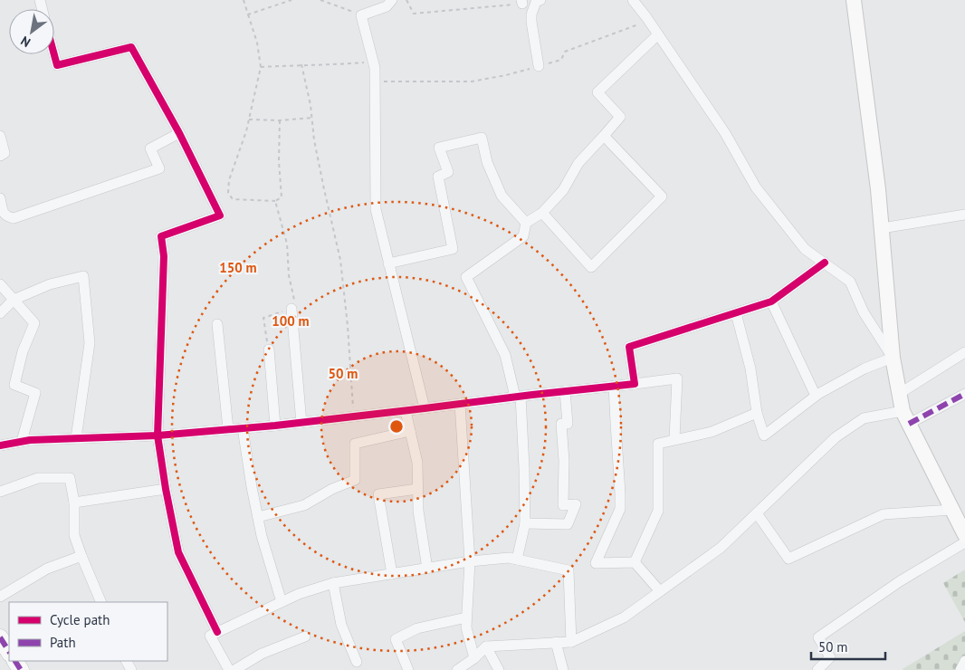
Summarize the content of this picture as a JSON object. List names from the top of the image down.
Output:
{
  "legend": ["Cycle path", "Path"],
  "scale_bar": "50 m",
  "north": "bottom left",
  "rings": ["150 m", "100 m", "50 m"]
}
